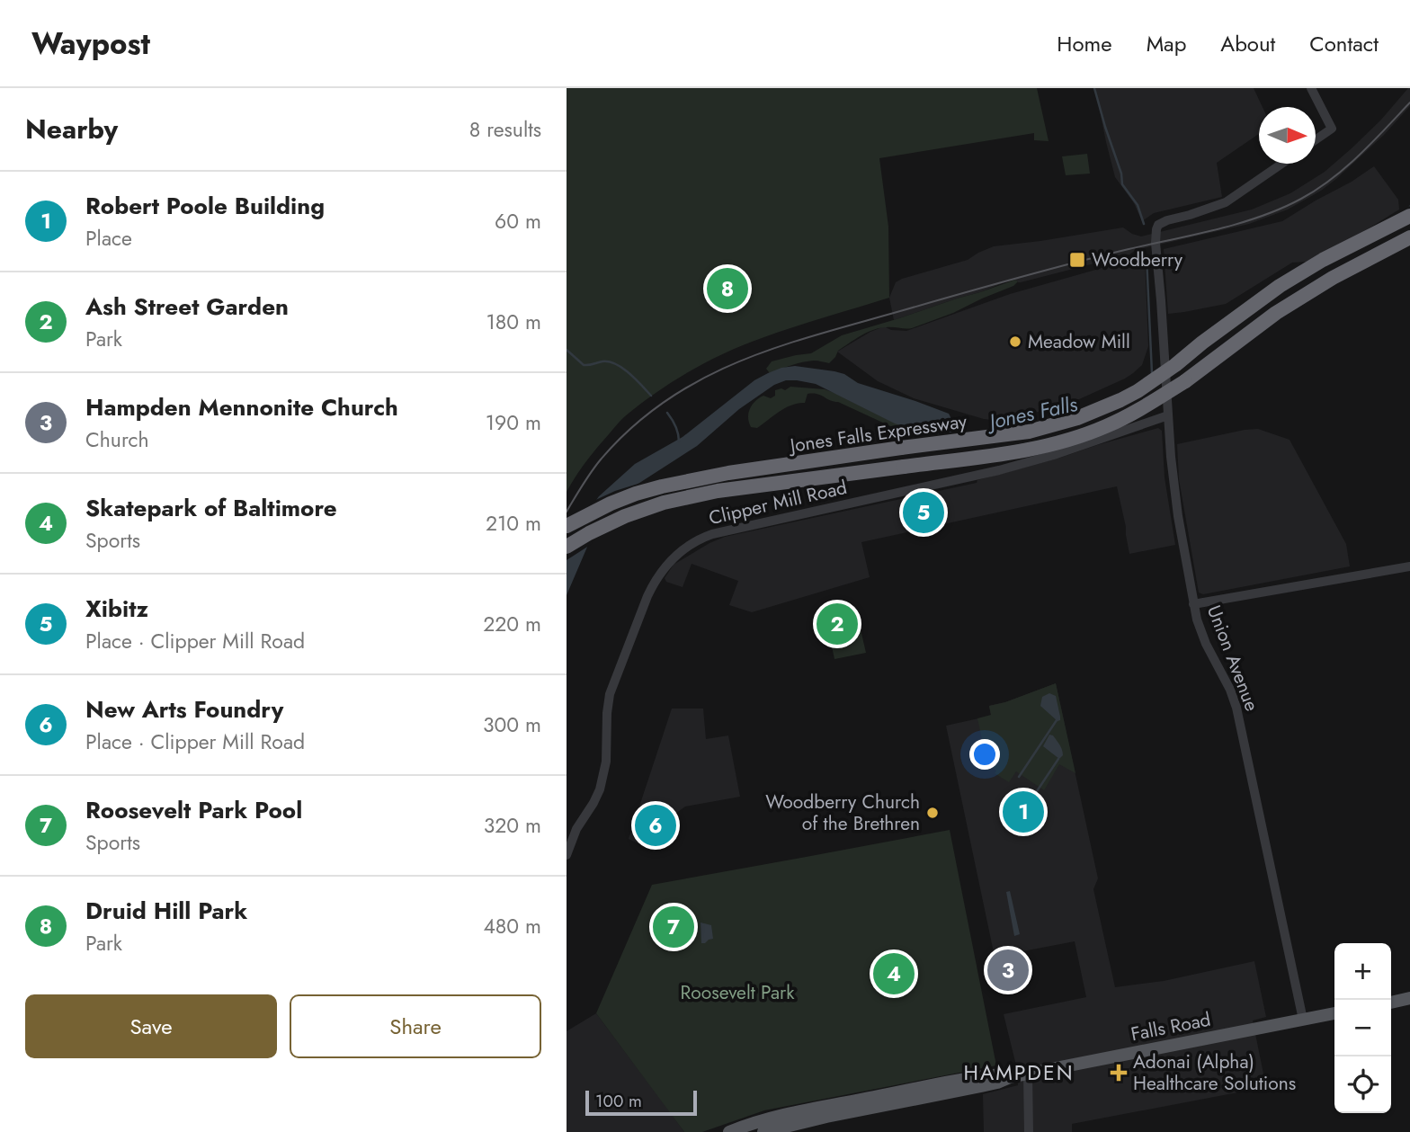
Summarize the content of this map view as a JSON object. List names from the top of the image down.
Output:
{
  "streets": {
    "highway": ["Jones Falls Expressway"],
    "main road": ["Falls Road"],
    "street": ["Clipper Mill Road", "Union Avenue"]
  },
  "crossings": [
    ["Clipper Mill Road", "Union Avenue"],
    ["Union Avenue", "Falls Road"]
  ],
  "districts": ["HAMPDEN"],
  "water": ["Jones Falls"],
  "parks": ["Roosevelt Park"],
  "places": {
    "transit": ["Woodberry"],
    "other": ["Meadow Mill", "Woodberry Church of the Brethren"],
    "health": ["Adonai (Alpha) Healthcare Solutions"]
  },
  "scale_bar": "100 m",
  "north": "right",
  "page": {
    "header": "Waypost",
    "nav": [
      "Home",
      "Map",
      "About",
      "Contact"
    ],
    "heading": ["Nearby", "8 results"],
    "list": [
      {
        "mark": "1",
        "name": "Robert Poole Building",
        "note": "Place",
        "value": "60 m"
      },
      {
        "mark": "2",
        "name": "Ash Street Garden",
        "note": "Park",
        "value": "180 m"
      },
      {
        "mark": "3",
        "name": "Hampden Mennonite Church",
        "note": "Church",
        "value": "190 m"
      },
      {
        "mark": "4",
        "name": "Skatepark of Baltimore",
        "note": "Sports",
        "value": "210 m"
      },
      {
        "mark": "5",
        "name": "Xibitz",
        "note": "Place · Clipper Mill Road",
        "value": "220 m"
      },
      {
        "mark": "6",
        "name": "New Arts Foundry",
        "note": "Place · Clipper Mill Road",
        "value": "300 m"
      },
      {
        "mark": "7",
        "name": "Roosevelt Park Pool",
        "note": "Sports",
        "value": "320 m"
      },
      {
        "mark": "8",
        "name": "Druid Hill Park",
        "note": "Park",
        "value": "480 m"
      }
    ],
    "pins": [
      "8",
      "5",
      "2",
      "1",
      "6",
      "7",
      "3",
      "4"
    ],
    "map_buttons": ["+", "−"],
    "buttons": ["Save", "Share"],
    "scale": "100 m"
  }
}
